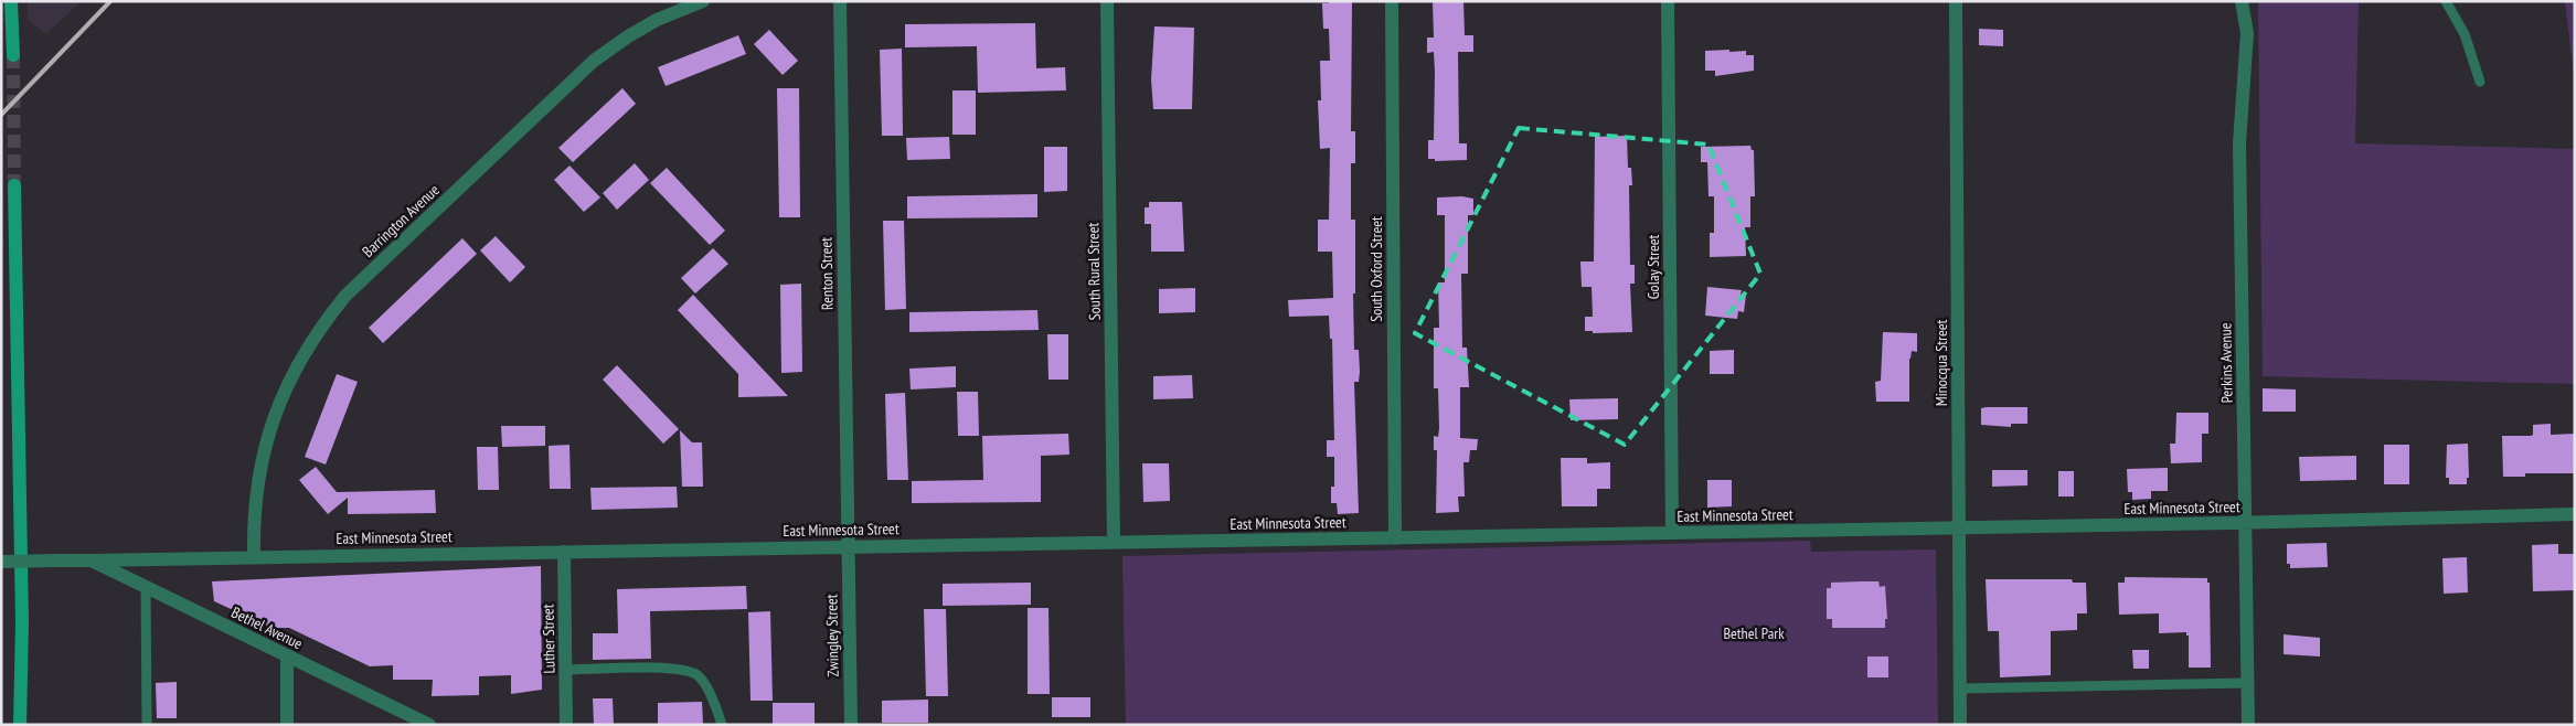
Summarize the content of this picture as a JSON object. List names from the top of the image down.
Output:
{
  "streets": {
    "street": [
      "Barrington Avenue",
      "Golay Street",
      "South Oxford Street",
      "South Rural Street",
      "Renton Street",
      "Minocqua Street",
      "Perkins Avenue",
      "East Minnesota Street",
      "Bethel Avenue",
      "Zwingley Street",
      "Luther Street"
    ]
  },
  "crossings": [
    ["Barrington Avenue", "East Minnesota Street"],
    ["Golay Street", "East Minnesota Street"],
    ["South Oxford Street", "East Minnesota Street"],
    ["South Rural Street", "East Minnesota Street"],
    ["Renton Street", "East Minnesota Street"],
    ["Renton Street", "Zwingley Street"],
    ["Minocqua Street", "East Minnesota Street"],
    ["Perkins Avenue", "East Minnesota Street"],
    ["East Minnesota Street", "Bethel Avenue"],
    ["East Minnesota Street", "Zwingley Street"],
    ["East Minnesota Street", "Luther Street"]
  ],
  "parks": ["Bethel Park"]
}
